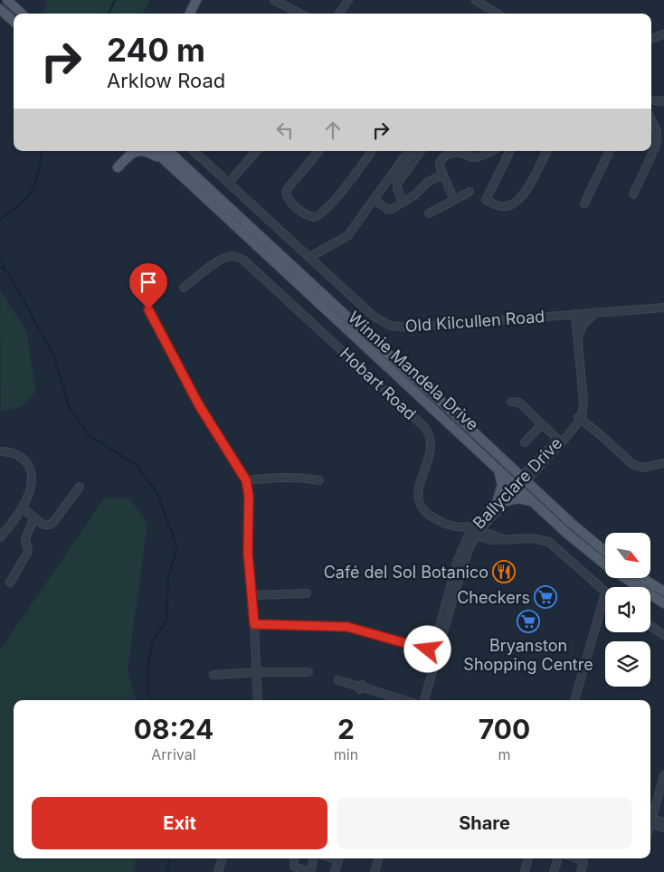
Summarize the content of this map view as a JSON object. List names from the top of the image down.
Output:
{
  "streets": {
    "main road": ["Winnie Mandela Drive"],
    "street": ["Old Kilcullen Road", "Hobart Road", "Ballyclare Drive"]
  },
  "crossings": [
    ["Winnie Mandela Drive", "Ballyclare Drive"],
    ["Hobart Road", "Ballyclare Drive"]
  ],
  "places": {
    "restaurant": ["Café del Sol Botanico"],
    "supermarket": ["Checkers", "Bryanston Shopping Centre"]
  },
  "north": "bottom right",
  "page": {
    "turn": ["240 m", "Arklow Road"],
    "eta": [
      "08:24",
      "Arrival",
      "2",
      "min",
      "700",
      "m"
    ],
    "buttons": ["Exit", "Share"]
  }
}
